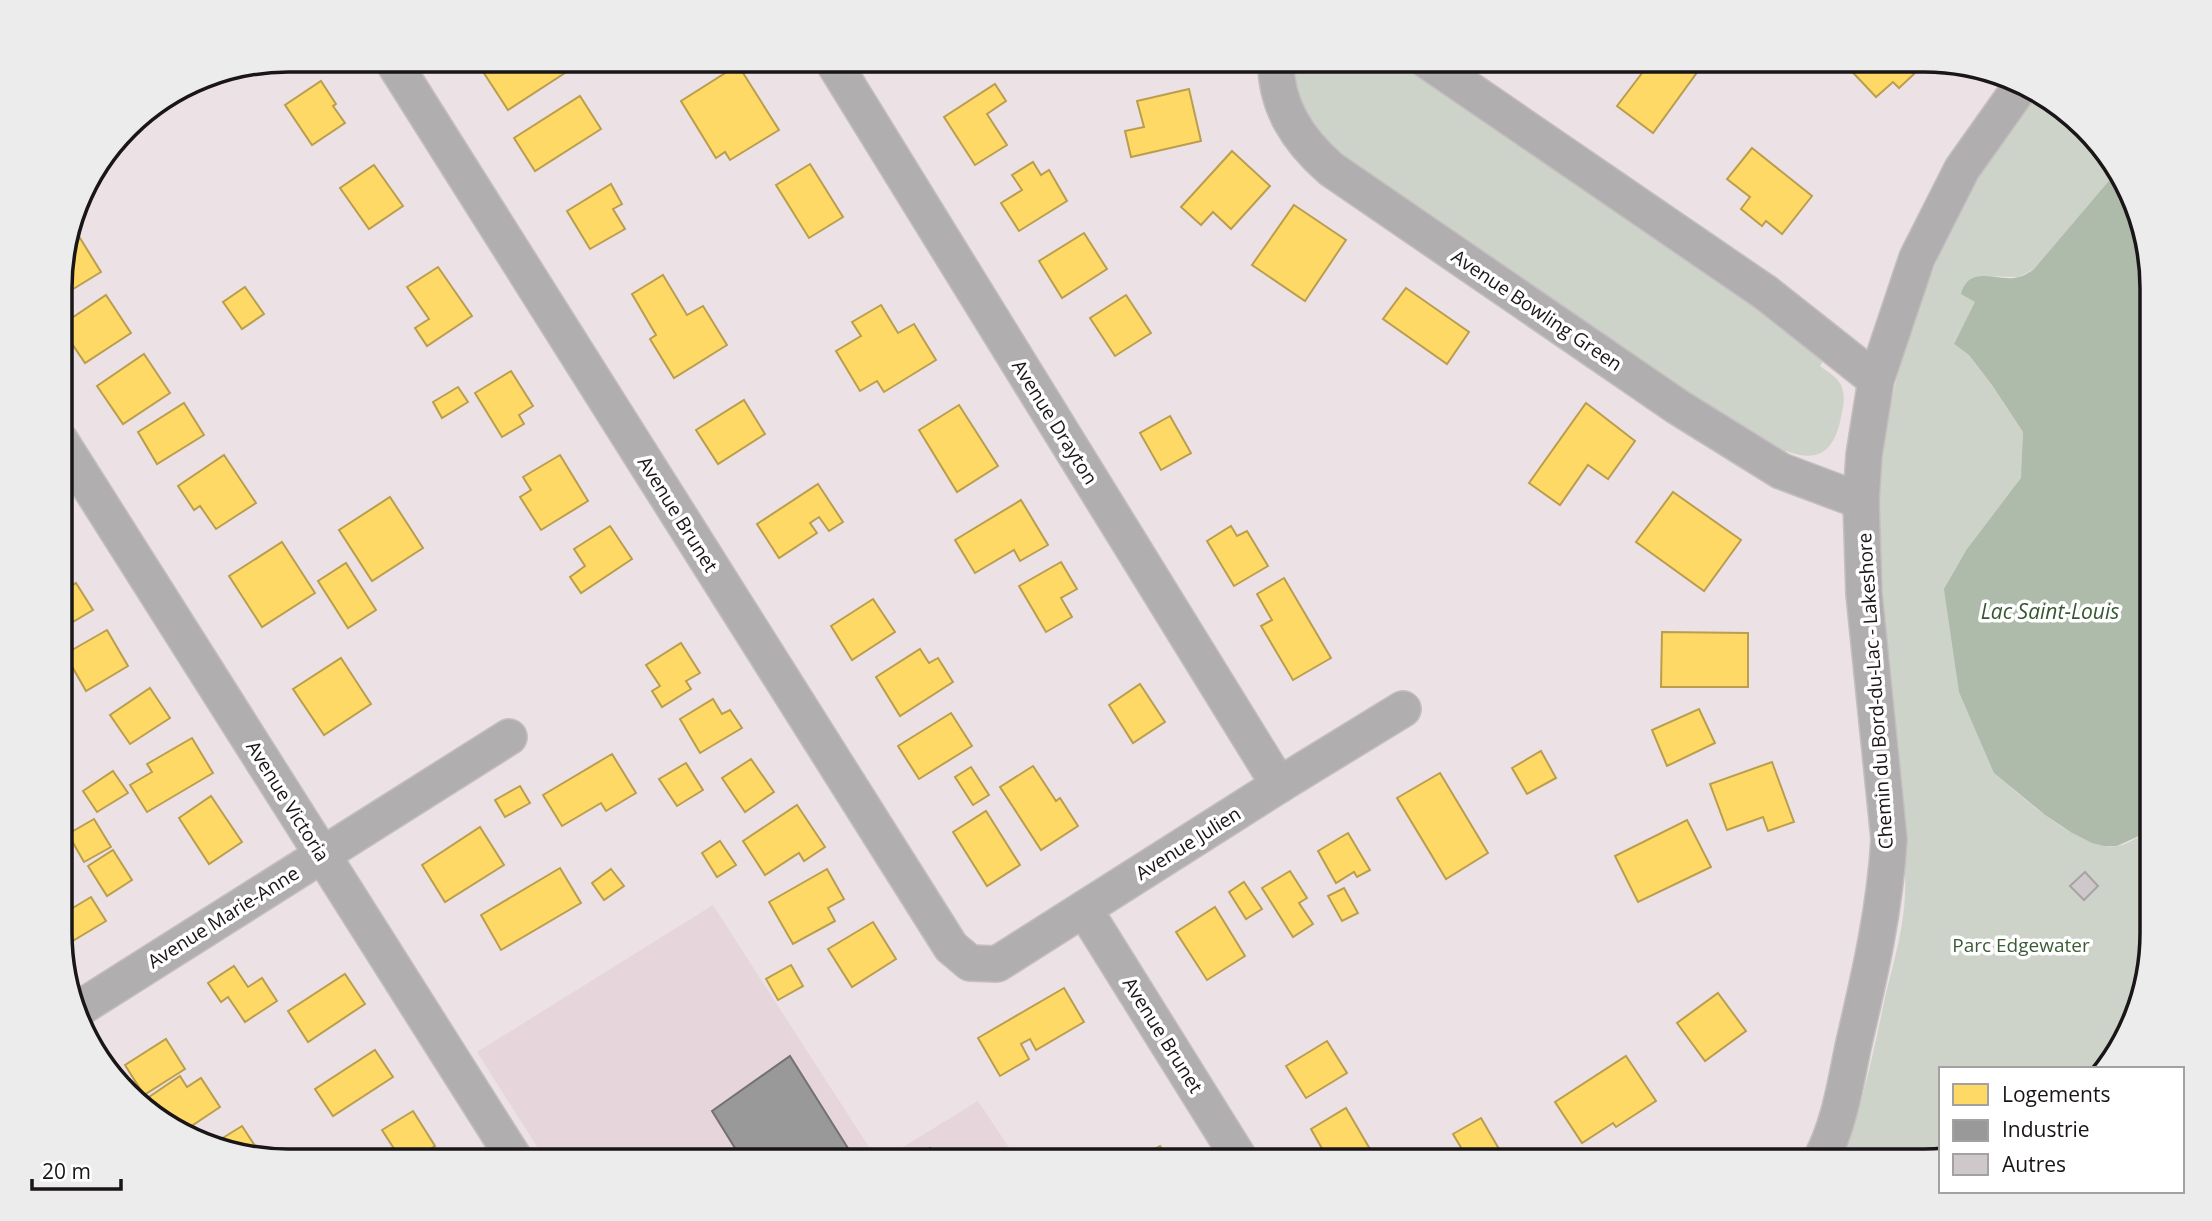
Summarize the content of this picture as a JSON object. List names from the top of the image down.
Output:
{
  "streets": {
    "street": [
      "Avenue Bowling Green",
      "Avenue Drayton",
      "Avenue Brunet",
      "Chemin du Bord-du-Lac - Lakeshore",
      "Avenue Victoria",
      "Avenue Julien",
      "Avenue Marie-Anne"
    ]
  },
  "crossings": [
    ["Avenue Bowling Green", "Chemin du Bord-du-Lac - Lakeshore"],
    ["Avenue Drayton", "Avenue Julien"],
    ["Avenue Brunet", "Avenue Julien"],
    ["Avenue Victoria", "Avenue Marie-Anne"]
  ],
  "water": ["Lac Saint-Louis"],
  "parks": ["Parc Edgewater"],
  "legend": ["Logements", "Industrie", "Autres"],
  "scale_bar": "20 m"
}
